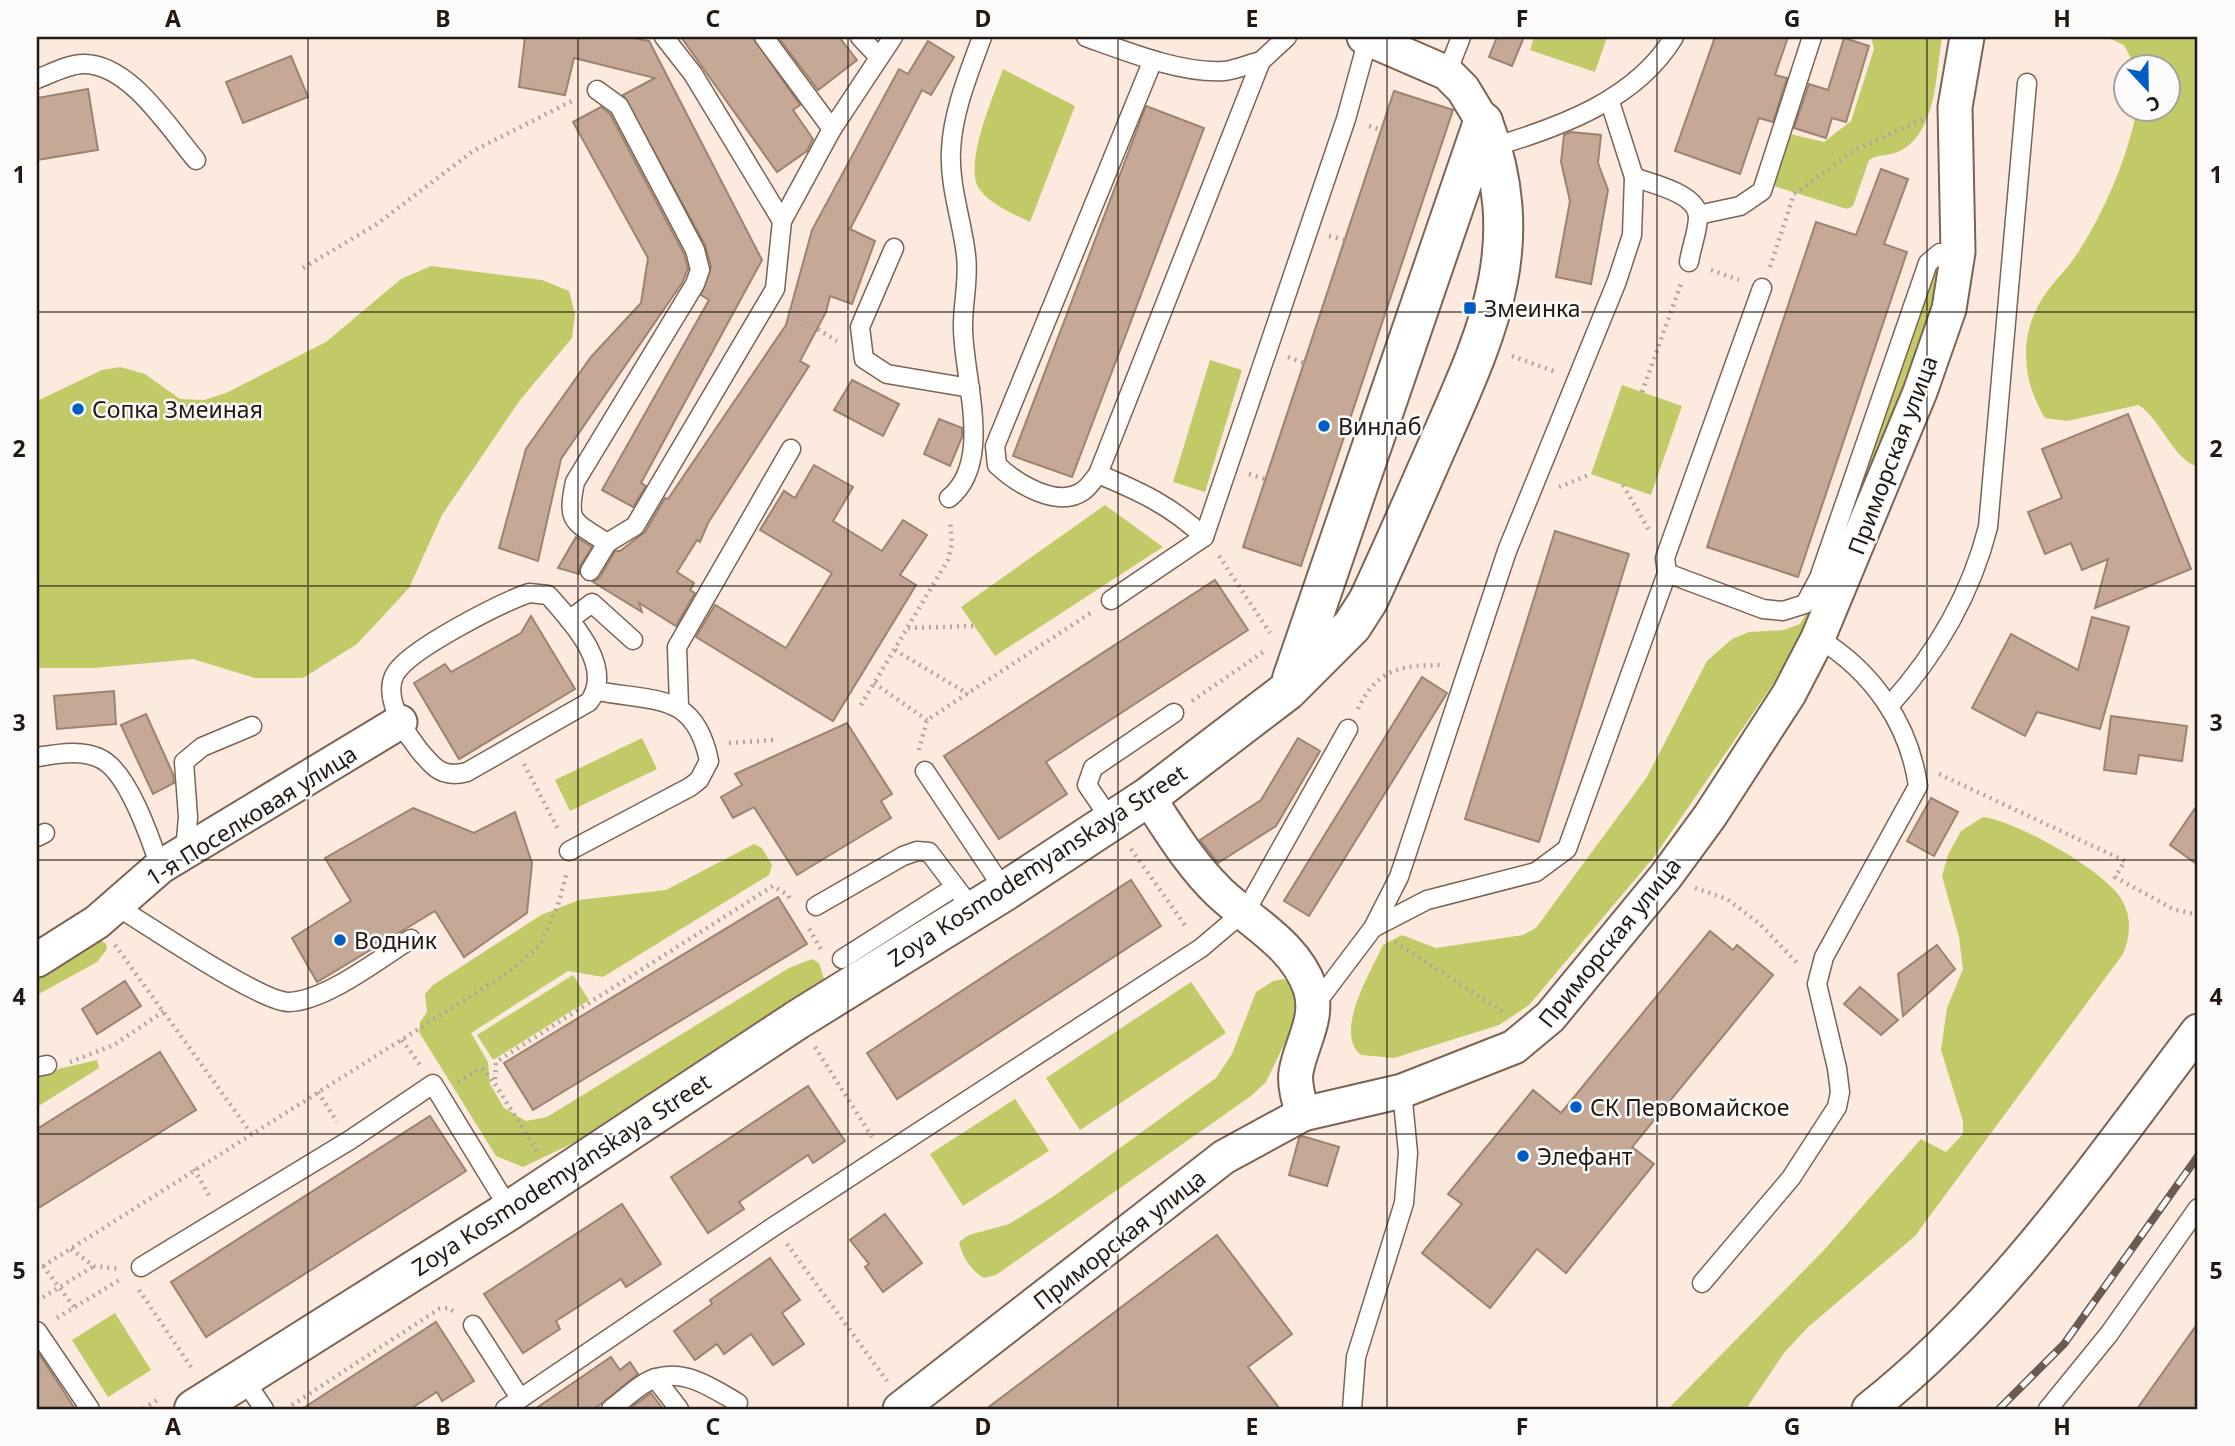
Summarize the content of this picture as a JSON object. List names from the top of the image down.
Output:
{
  "streets": {
    "main road": ["Zoya Kosmodemyanskaya Street"],
    "street": ["Приморская улица", "1-я Поселковая улица"]
  },
  "places": {
    "transit": ["Змеинка"],
    "other": [
      "Сопка Змеиная",
      "Винлаб",
      "Водник",
      "СК Первомайское",
      "Элефант"
    ]
  },
  "north": "bottom",
  "grid": {
    "columns": [
      "A",
      "B",
      "C",
      "D",
      "E",
      "F",
      "G",
      "H"
    ],
    "rows": [
      "1",
      "2",
      "3",
      "4",
      "5"
    ]
  }
}
